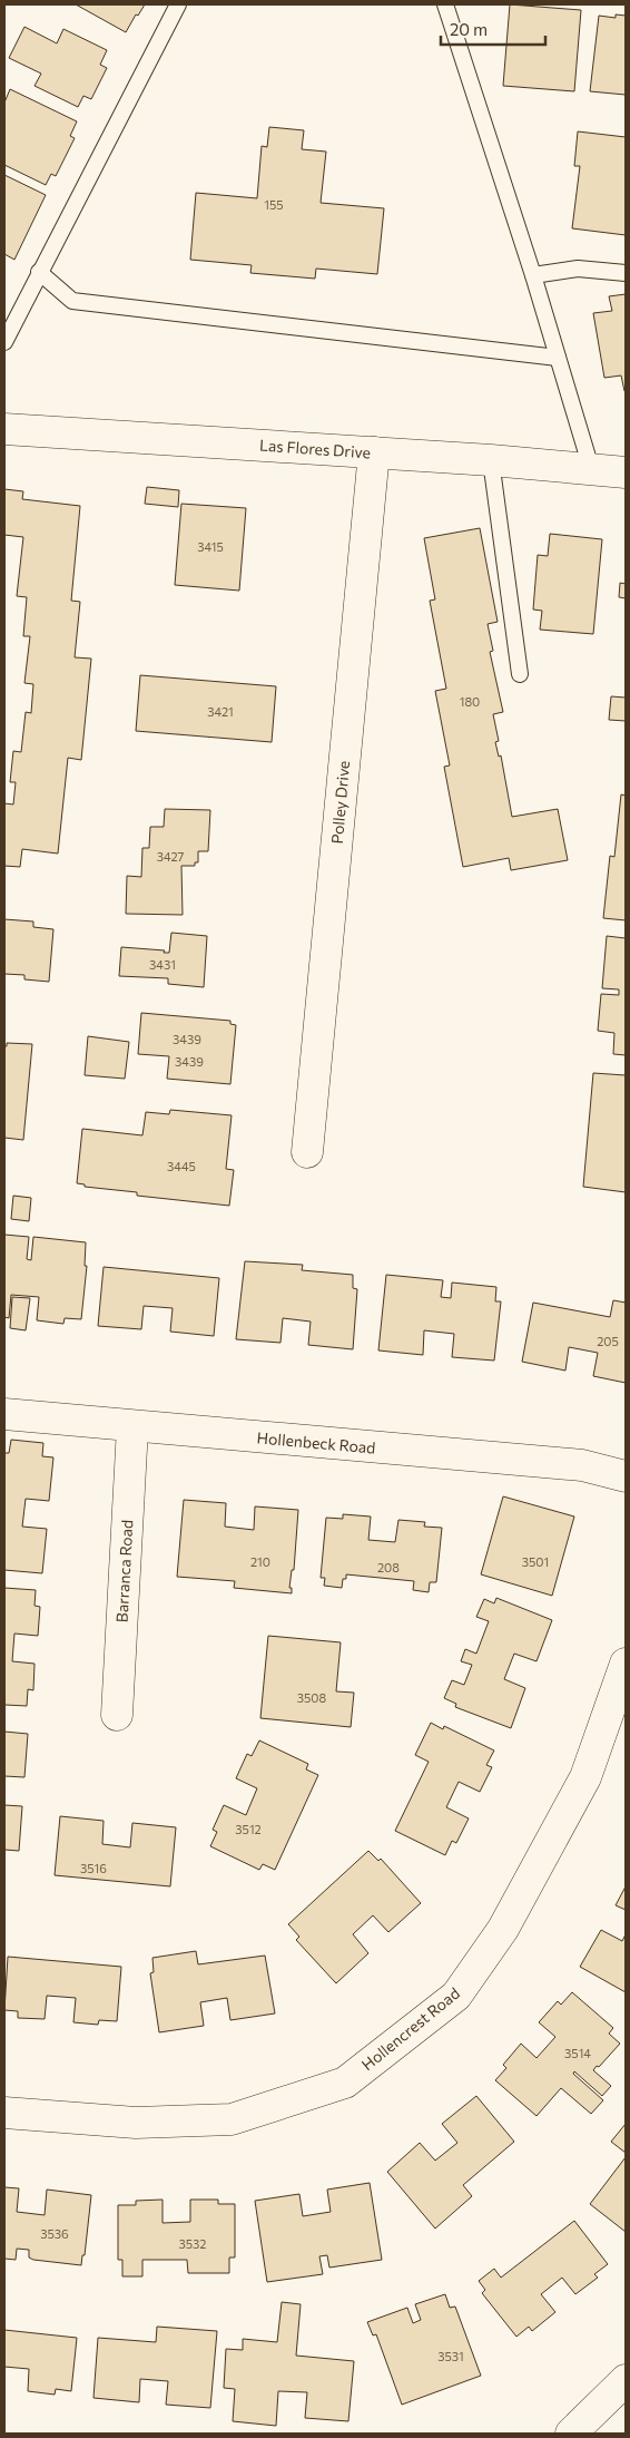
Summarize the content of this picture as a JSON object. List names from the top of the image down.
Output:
{
  "streets": {
    "street": [
      "Las Flores Drive",
      "Polley Drive",
      "Hollenbeck Road",
      "Barranca Road",
      "Hollencrest Road"
    ]
  },
  "crossings": [
    ["Las Flores Drive", "Polley Drive"],
    ["Hollenbeck Road", "Barranca Road"]
  ],
  "house_numbers": [
    "155",
    "3415",
    "180",
    "3421",
    "3427",
    "3431",
    "3439",
    "3439",
    "3445",
    "205",
    "210",
    "3501",
    "208",
    "3508",
    "3512",
    "3516",
    "3514",
    "3536",
    "3532",
    "3531"
  ],
  "scale_bar": "20 m"
}
